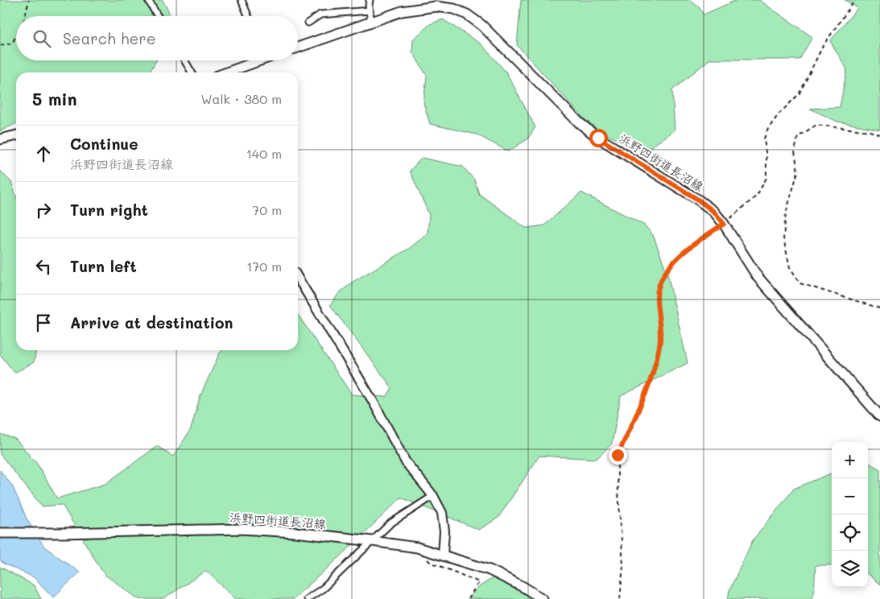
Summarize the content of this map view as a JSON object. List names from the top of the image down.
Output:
{
  "streets": {
    "main road": ["浜野四街道長沼線"]
  },
  "page": {
    "search": "Search here",
    "heading": ["5 min", "Walk · 380 m"],
    "list": [
      ["Continue", "浜野四街道長沼線", "140 m"],
      ["Turn right", "70 m"],
      ["Turn left", "170 m"],
      "Arrive at destination"
    ],
    "map_buttons": ["+", "−"]
  }
}
